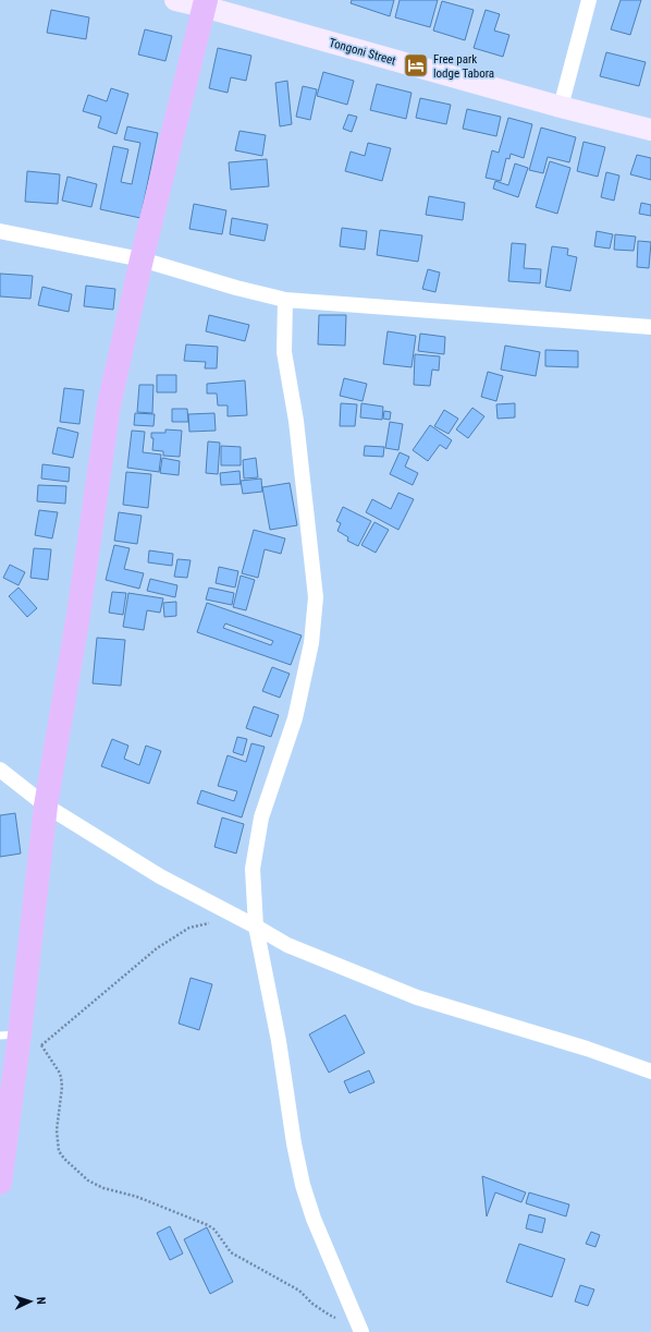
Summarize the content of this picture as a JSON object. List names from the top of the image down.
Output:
{
  "streets": {
    "street": ["Tongoni Street"]
  },
  "places": {
    "hotel": ["Free park lodge Tabora"]
  },
  "north": "right"
}
